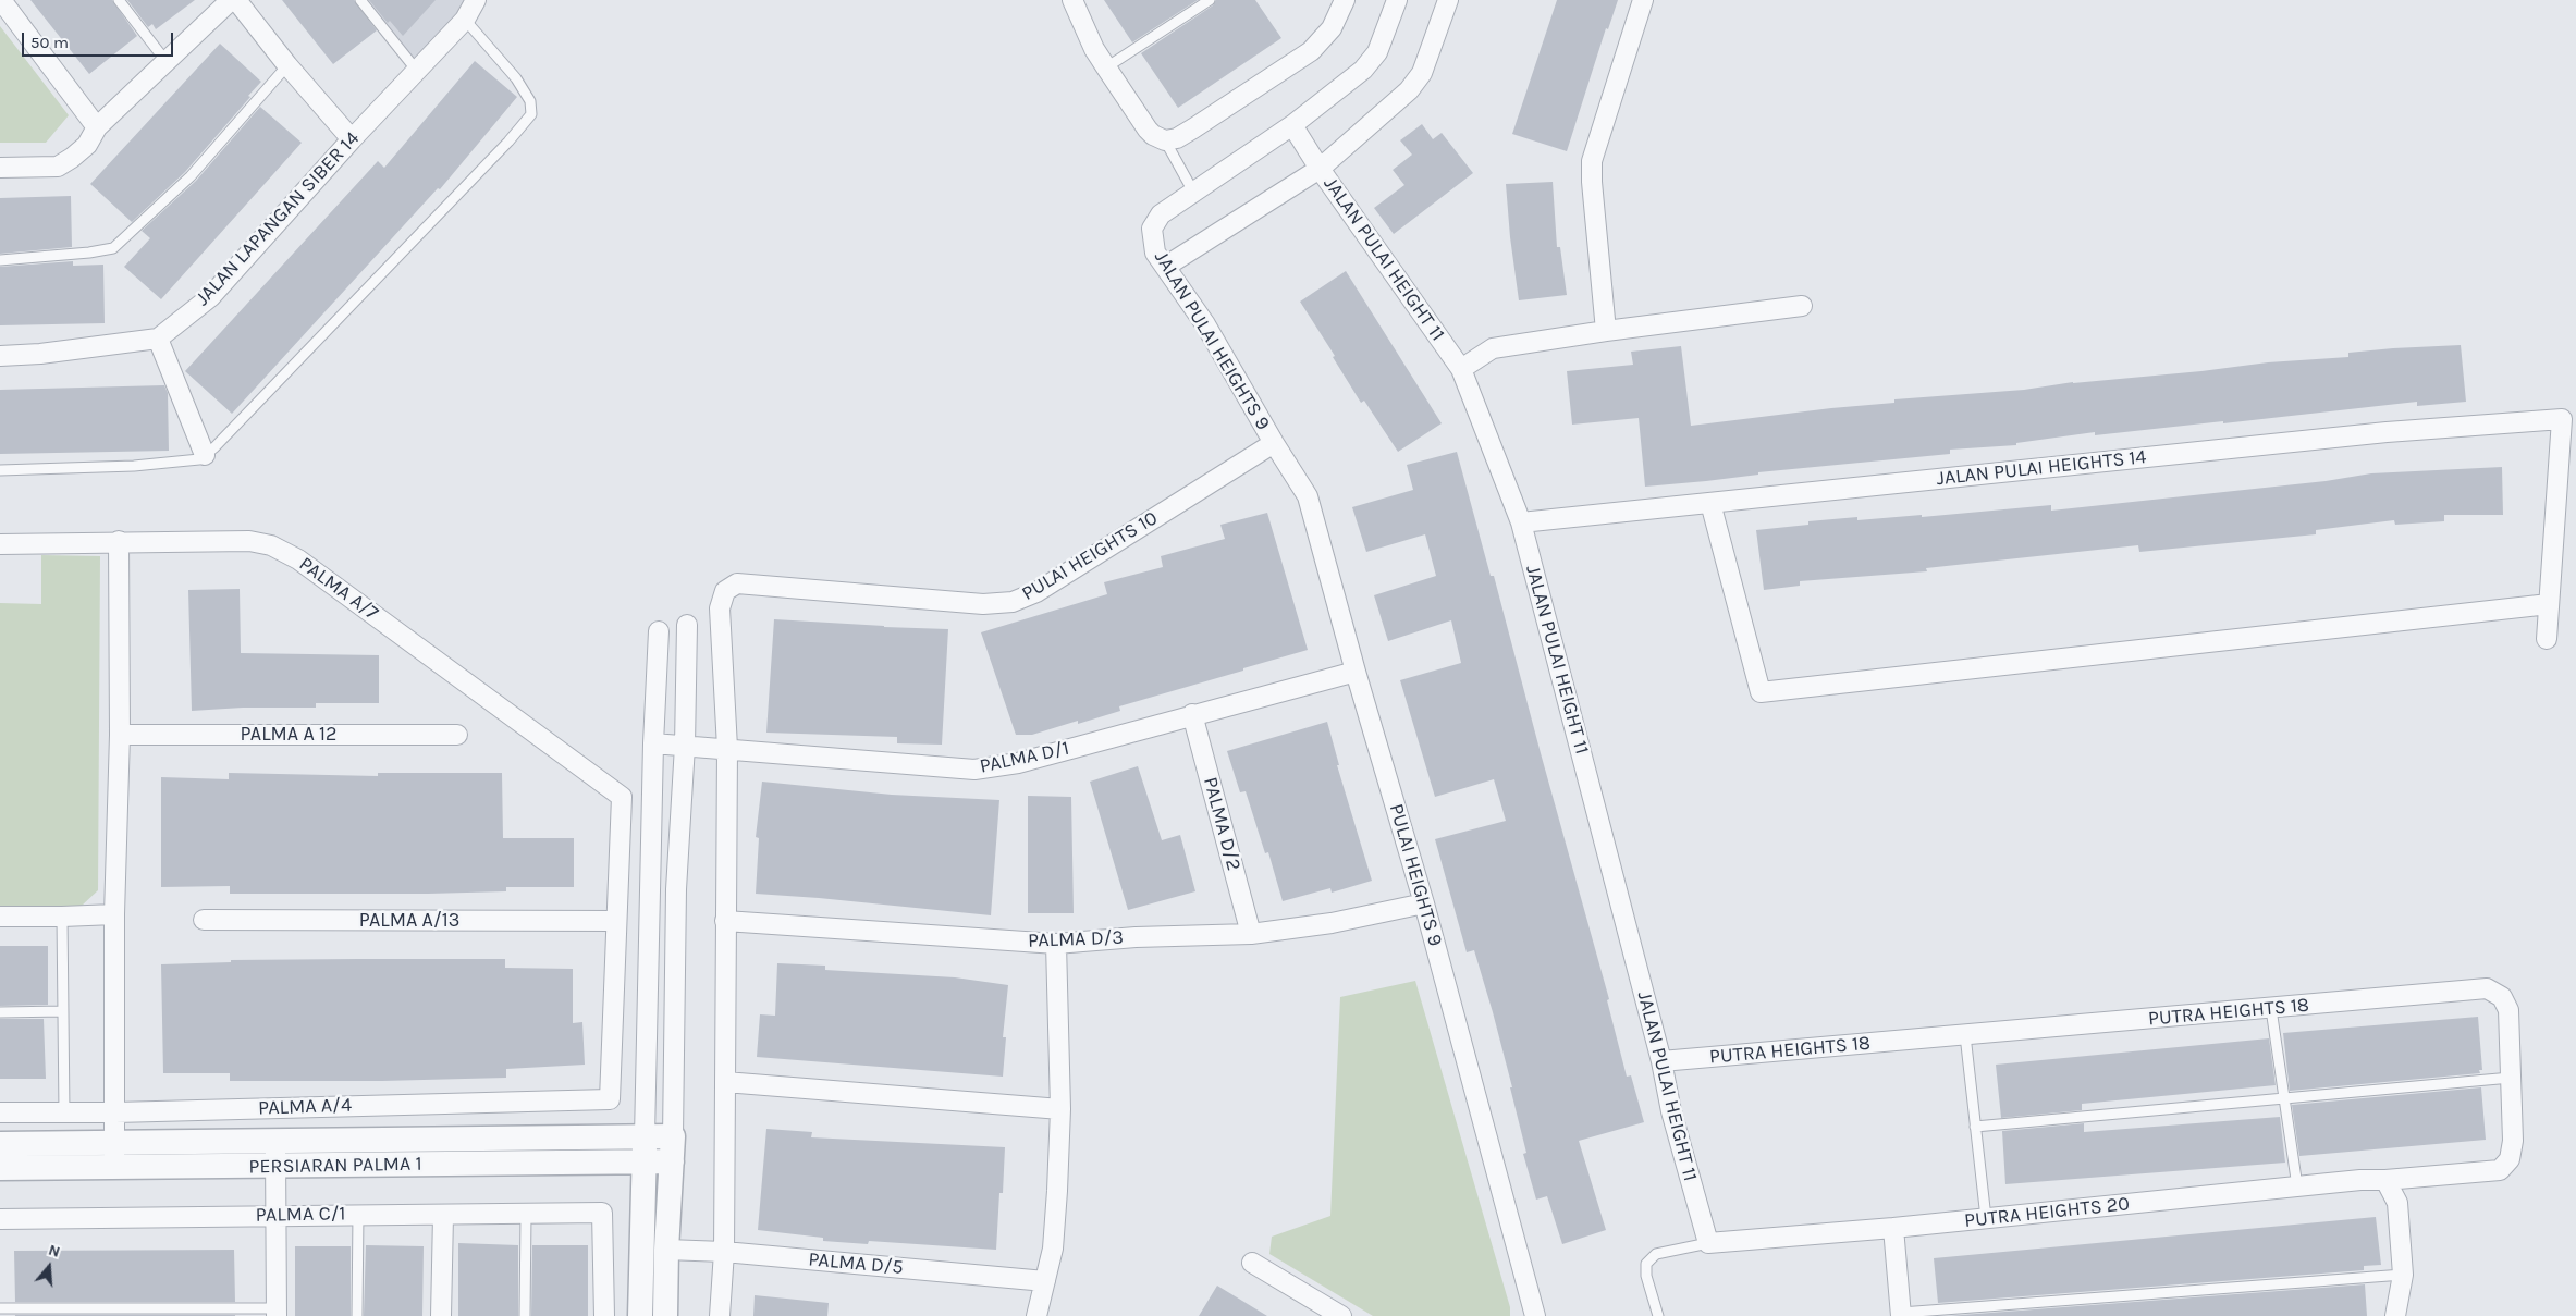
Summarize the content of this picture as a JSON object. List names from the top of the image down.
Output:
{
  "streets": {
    "street": [
      "JALAN LAPANGAN SIBER 14",
      "JALAN PULAI HEIGHT 11",
      "JALAN PULAI HEIGHTS 9",
      "JALAN PULAI HEIGHTS 14",
      "PULAI HEIGHTS 10",
      "PALMA A/7",
      "PALMA A 12",
      "PALMA D/1",
      "PALMA D/2",
      "PULAI HEIGHTS 9",
      "PALMA A/13",
      "PALMA D/3",
      "PUTRA HEIGHTS 18",
      "PALMA A/4",
      "PERSIARAN PALMA 1",
      "PUTRA HEIGHTS 20",
      "PALMA C/1",
      "PALMA D/5"
    ]
  },
  "crossings": [
    ["JALAN PULAI HEIGHT 11", "JALAN PULAI HEIGHTS 9"],
    ["JALAN PULAI HEIGHT 11", "JALAN PULAI HEIGHTS 14"],
    ["JALAN PULAI HEIGHT 11", "PUTRA HEIGHTS 18"],
    ["JALAN PULAI HEIGHT 11", "PUTRA HEIGHTS 20"],
    ["JALAN PULAI HEIGHTS 9", "PULAI HEIGHTS 10"],
    ["JALAN PULAI HEIGHTS 9", "PULAI HEIGHTS 9"],
    ["PULAI HEIGHTS 10", "PALMA D/1"],
    ["PULAI HEIGHTS 10", "PULAI HEIGHTS 9"],
    ["PALMA A/7", "PALMA A/13"],
    ["PALMA A/7", "PALMA A/4"],
    ["PALMA D/1", "PALMA D/2"],
    ["PALMA D/1", "PULAI HEIGHTS 9"],
    ["PALMA D/2", "PALMA D/3"],
    ["PULAI HEIGHTS 9", "PALMA D/3"],
    ["PALMA A/13", "PALMA A/4"],
    ["PUTRA HEIGHTS 18", "PUTRA HEIGHTS 20"]
  ],
  "scale_bar": "50 m",
  "north": "top"
}
